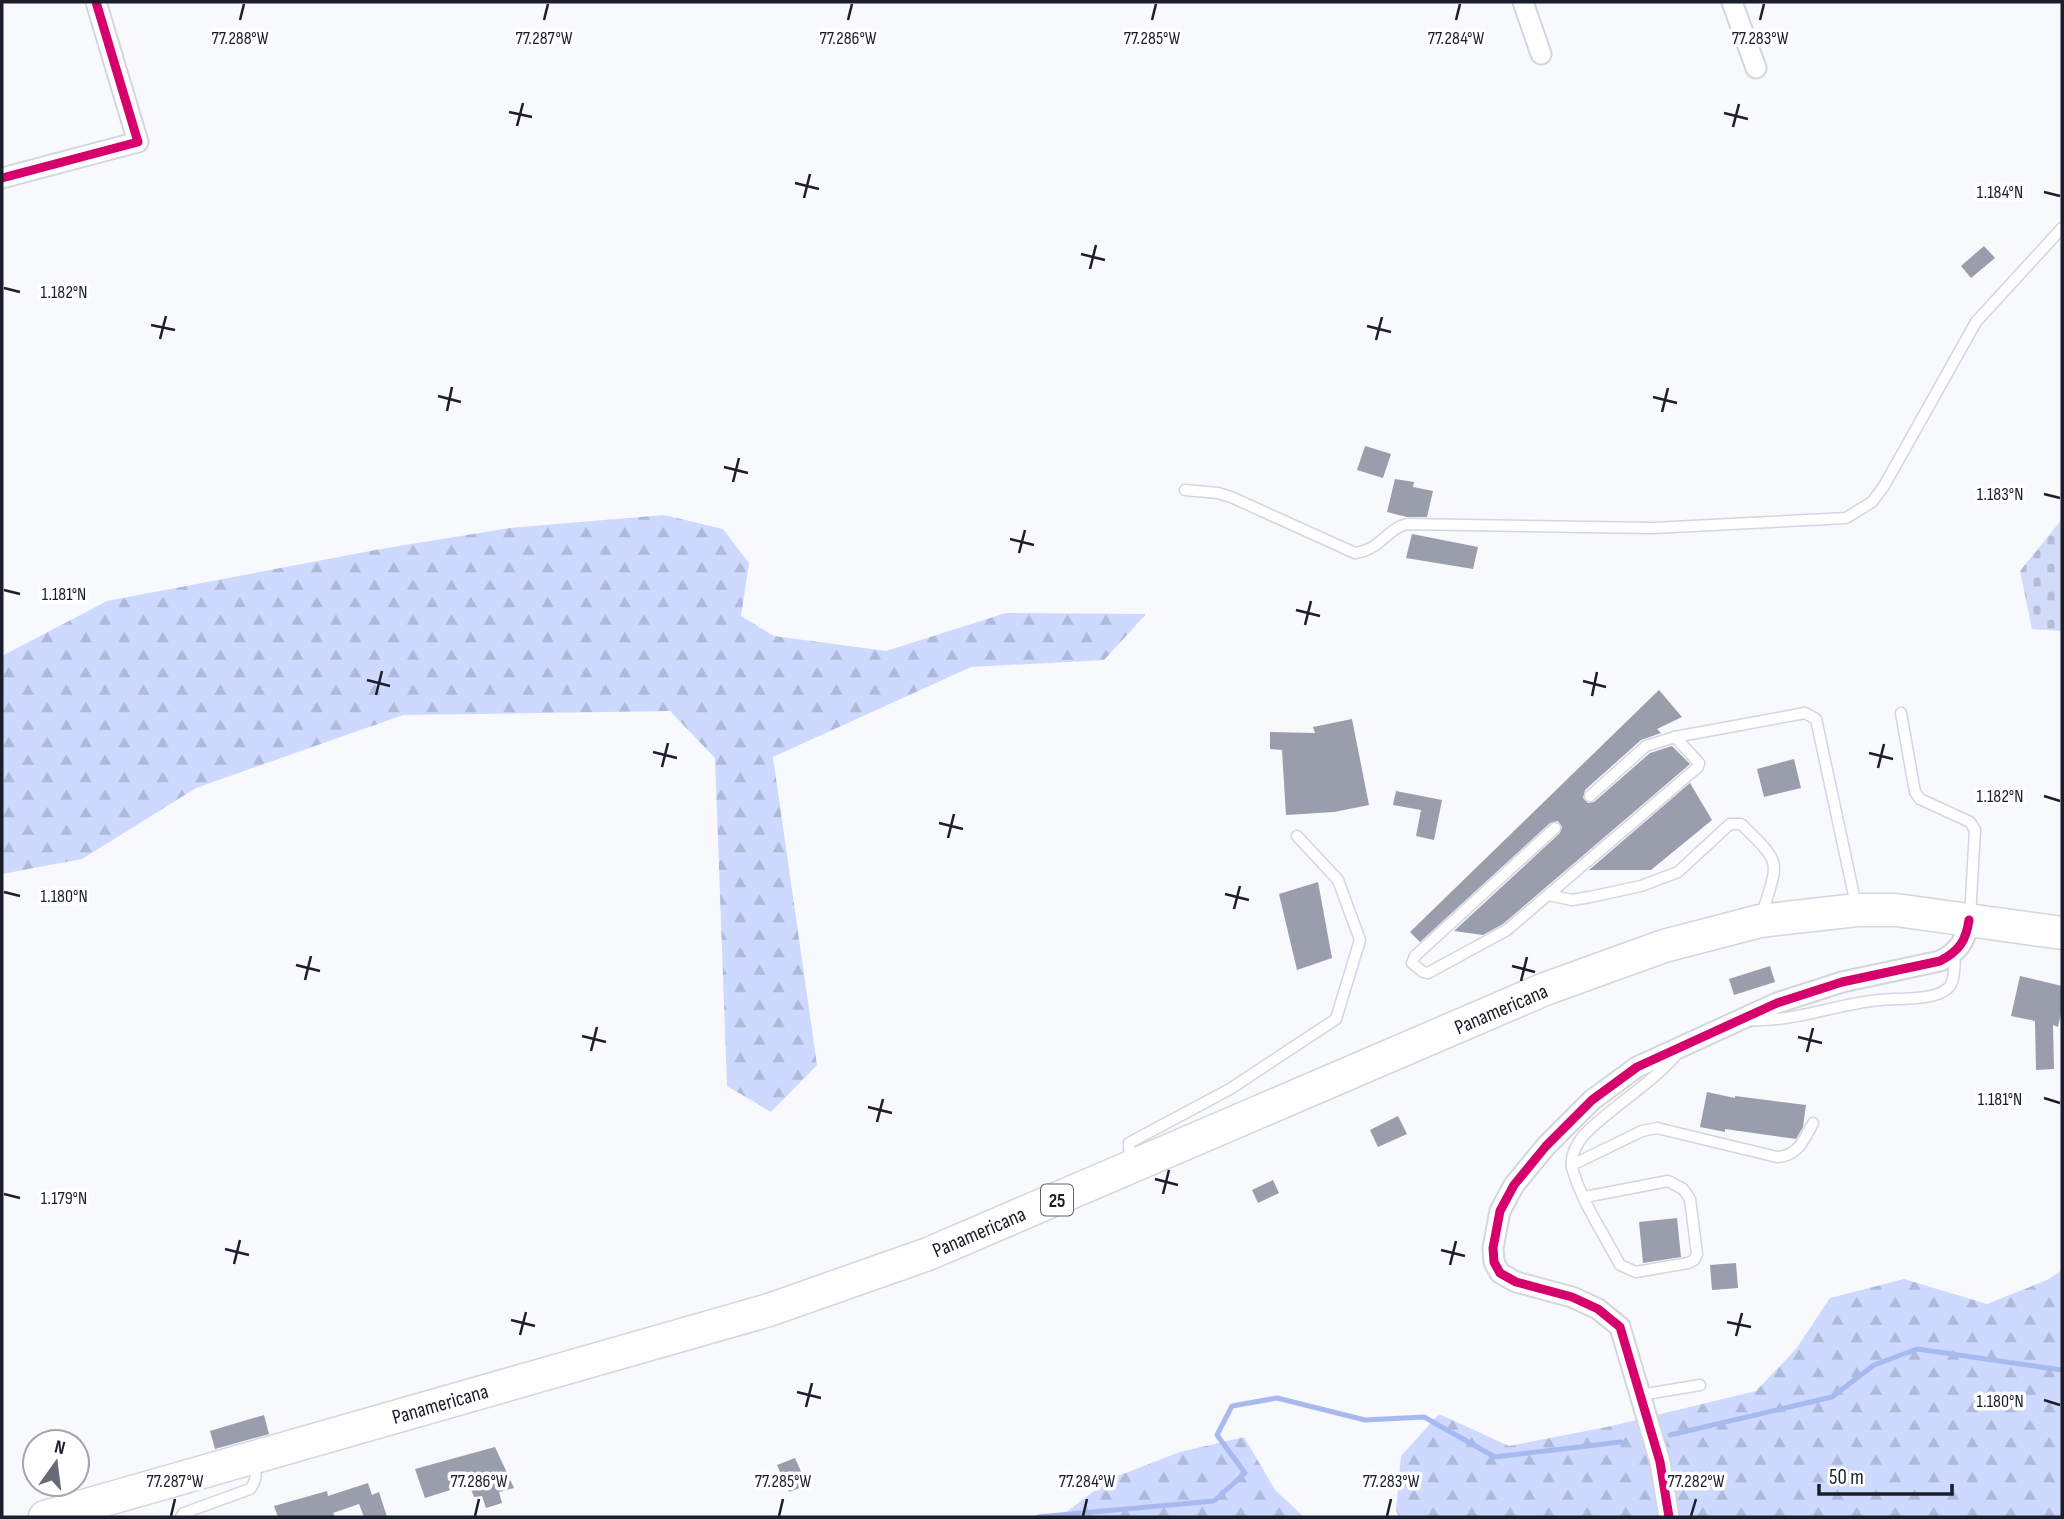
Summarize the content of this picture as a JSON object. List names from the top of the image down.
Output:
{
  "streets": {
    "main road": ["Panamericana", "25"]
  },
  "scale_bar": "50 m",
  "north": "top",
  "coordinates": [
    "77.288°W",
    "77.287°W",
    "77.286°W",
    "77.285°W",
    "77.284°W",
    "77.283°W",
    "1.184°N",
    "1.182°N",
    "1.183°N",
    "1.181°N",
    "1.180°N",
    "1.179°N",
    "77.282°W"
  ]
}
